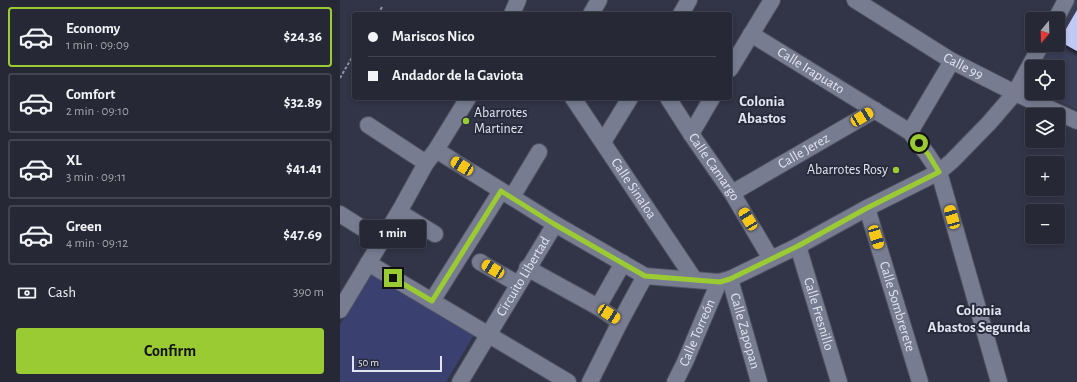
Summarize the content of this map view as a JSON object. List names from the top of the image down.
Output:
{
  "streets": {
    "street": [
      "Calle 99",
      "Calle Irapuato",
      "Calle Jerez",
      "Calle Camargo",
      "Calle Sinaloa",
      "Circuito Libertad",
      "Calle Sombrerete",
      "Calle Fresnillo",
      "Calle Zapopan",
      "Calle Torreón"
    ]
  },
  "crossings": [
    ["Calle Irapuato", "Calle Jerez"],
    ["Calle Jerez", "Calle Camargo"],
    ["Calle Zapopan", "Calle Torreón"]
  ],
  "districts": ["Colonia Abastos", "Colonia Abastos Segunda"],
  "places": ["Abarrotes Martinez", "Abarrotes Rosy"],
  "scale_bar": "50 m",
  "north": "bottom",
  "page": {
    "list": [
      {
        "name": "Economy",
        "note": "1 min · 09:09",
        "value": "$24.36"
      },
      {
        "name": "Comfort",
        "note": "2 min · 09:10",
        "value": "$32.89"
      },
      {
        "name": "XL",
        "note": "3 min · 09:11",
        "value": "$41.41"
      },
      {
        "name": "Green",
        "note": "4 min · 09:12",
        "value": "$47.69"
      }
    ],
    "map_buttons": ["+", "−"],
    "banner": ["Mariscos Nico", "Andador de la Gaviota"],
    "bubble": "1 min",
    "pay": ["Cash", "390 m"],
    "buttons": "Confirm",
    "scale": "50 m"
  }
}
